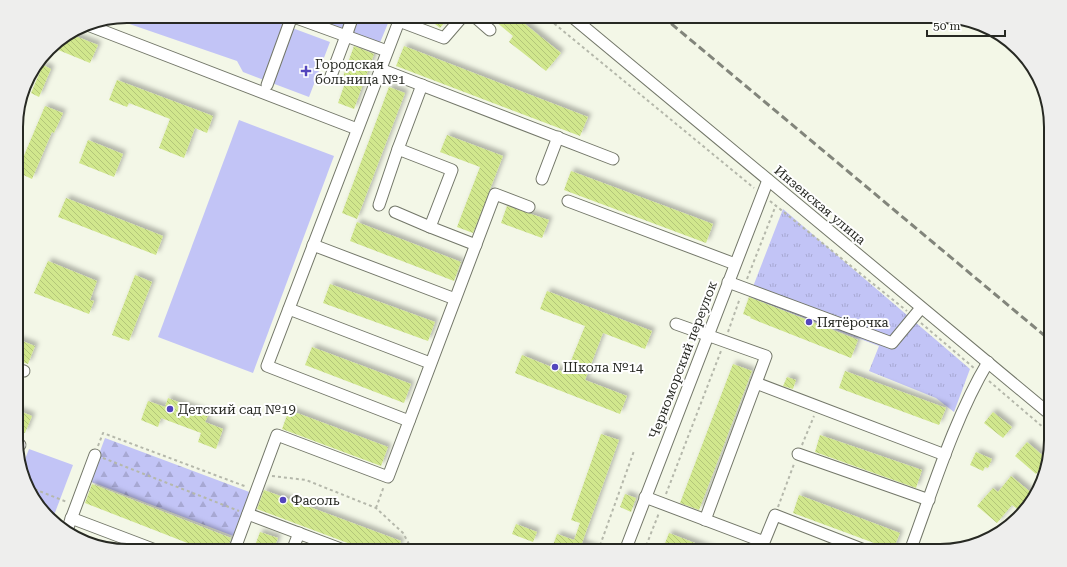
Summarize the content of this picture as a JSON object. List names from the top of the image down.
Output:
{
  "streets": {
    "street": ["Инзенская улица", "Черноморский переулок"]
  },
  "crossings": [
    ["Инзенская улица", "Черноморский переулок"]
  ],
  "places": {
    "health": ["Городская больница №1"],
    "other": [
      "Пятёрочка",
      "Школа №14",
      "Детский сад №19",
      "Фасоль"
    ]
  },
  "scale_bar": "50 m"
}
